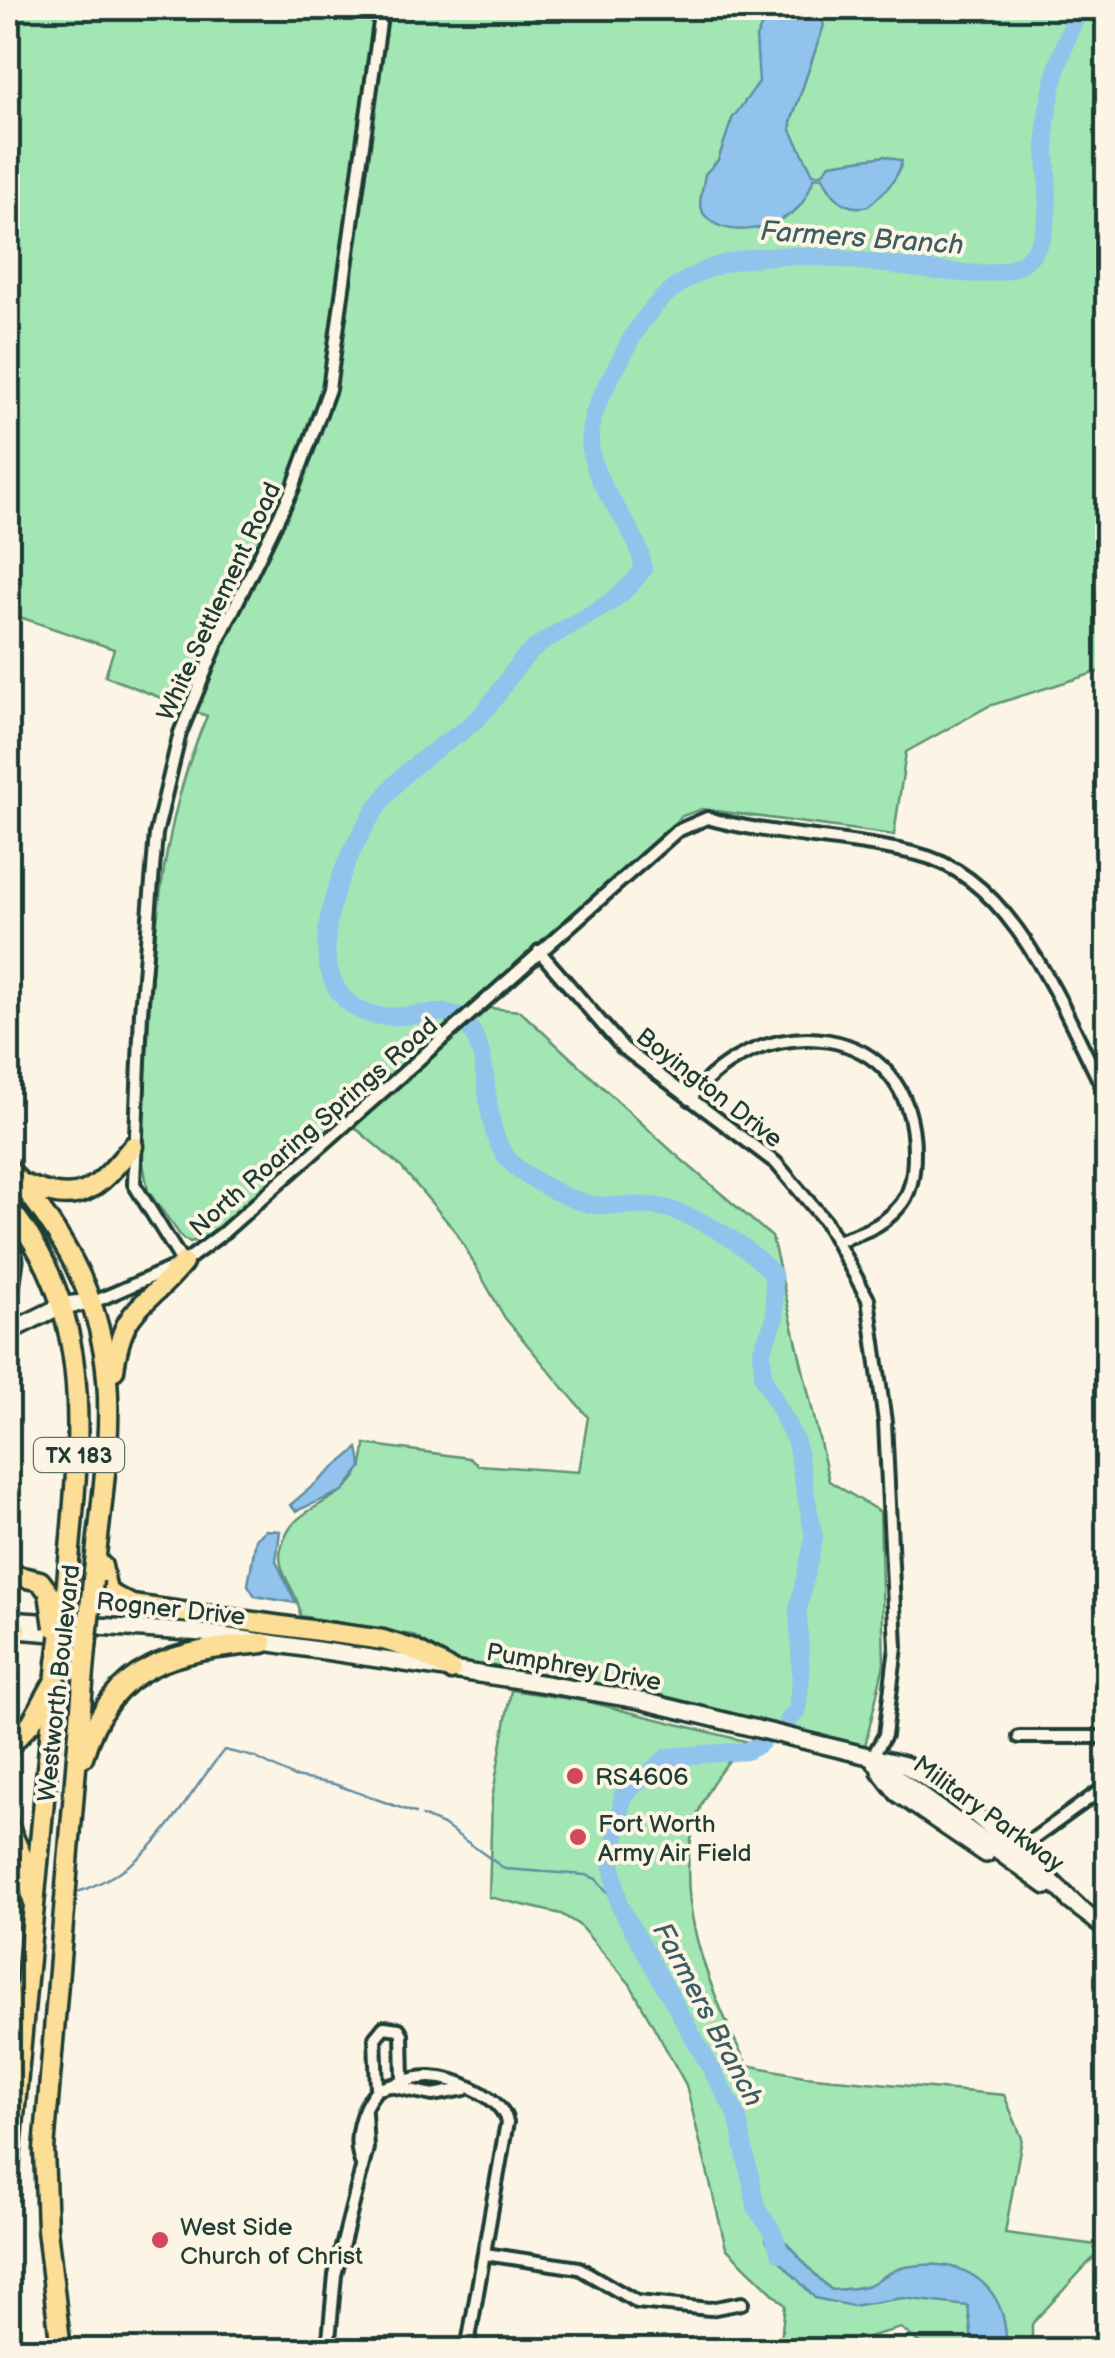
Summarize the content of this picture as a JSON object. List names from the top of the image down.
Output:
{
  "streets": {
    "main road": ["TX 183", "Westworth Boulevard"],
    "street": [
      "White Settlement Road",
      "Boyington Drive",
      "North Roaring Springs Road",
      "Rogner Drive",
      "Pumphrey Drive",
      "Military Parkway"
    ]
  },
  "crossings": [
    ["White Settlement Road", "North Roaring Springs Road"],
    ["Boyington Drive", "North Roaring Springs Road"],
    ["Boyington Drive", "Pumphrey Drive"],
    ["Boyington Drive", "Military Parkway"],
    ["North Roaring Springs Road", "Westworth Boulevard"],
    ["Rogner Drive", "Pumphrey Drive"],
    ["Pumphrey Drive", "Military Parkway"]
  ],
  "water": ["Farmers Branch"],
  "places": ["RS4606", "Fort Worth Army Air Field", "West Side Church of Christ"]
}
